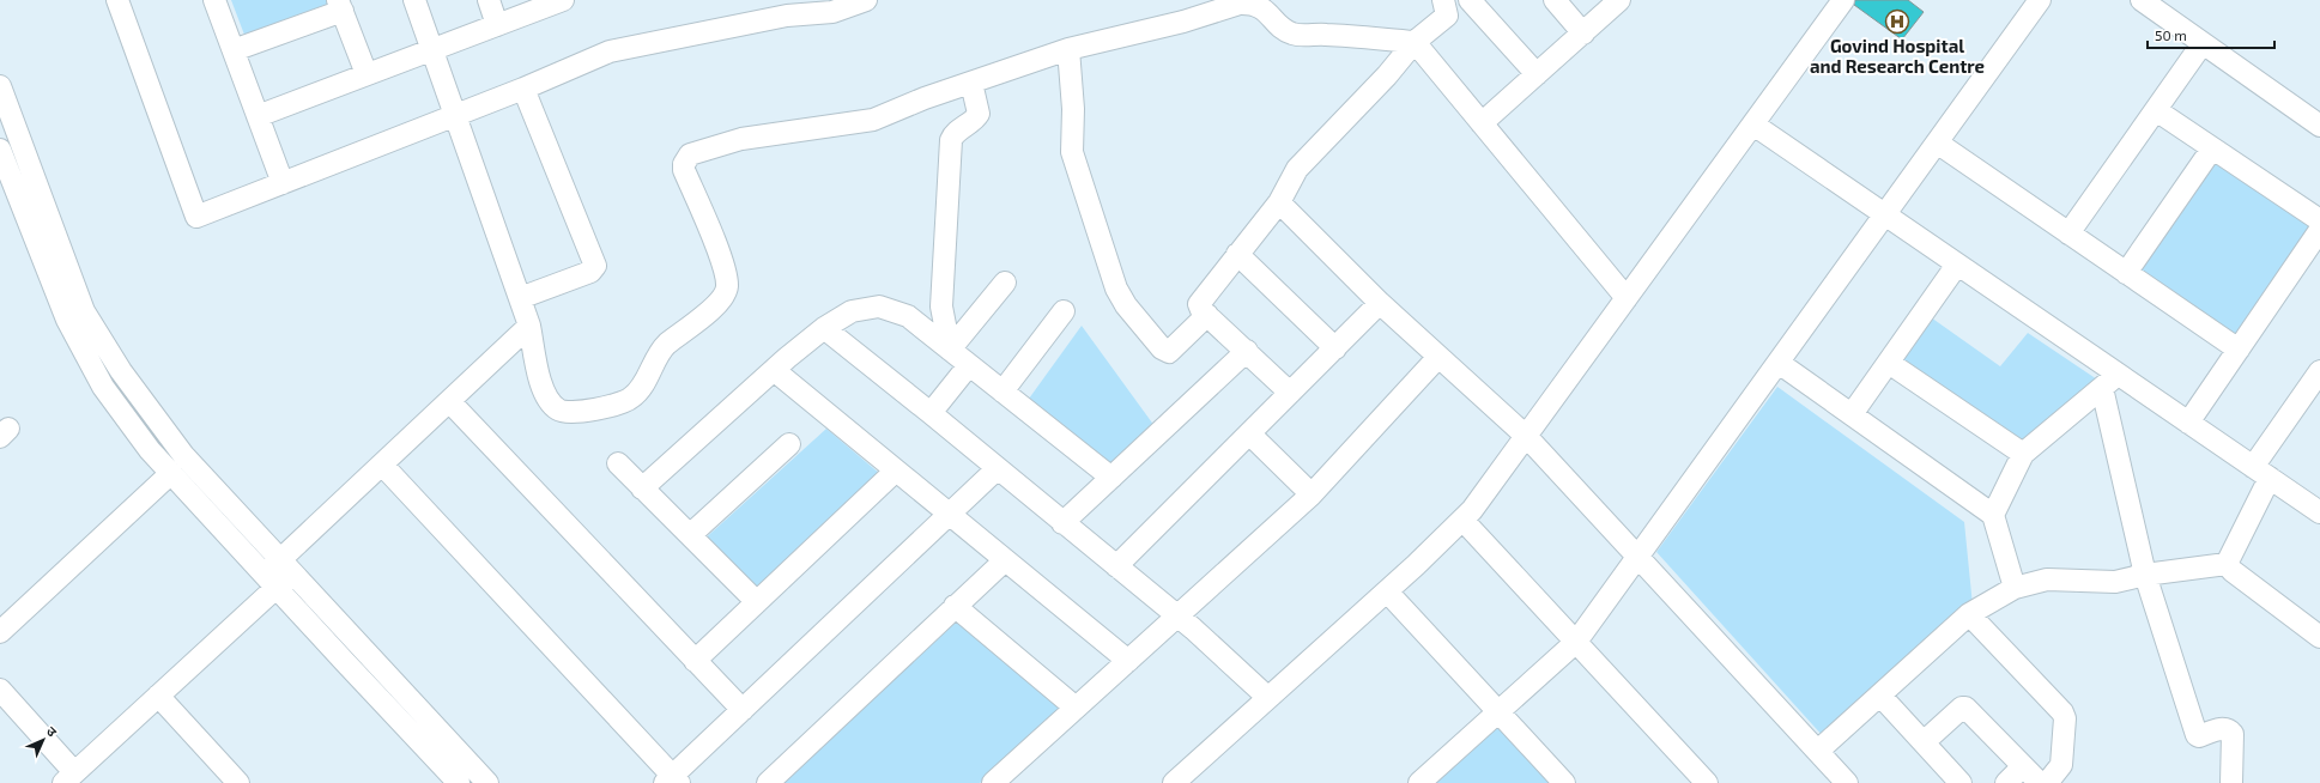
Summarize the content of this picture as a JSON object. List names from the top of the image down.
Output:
{
  "places": {
    "hospital": ["Govind Hospital and Research Centre"]
  },
  "scale_bar": "50 m",
  "north": "top right"
}
